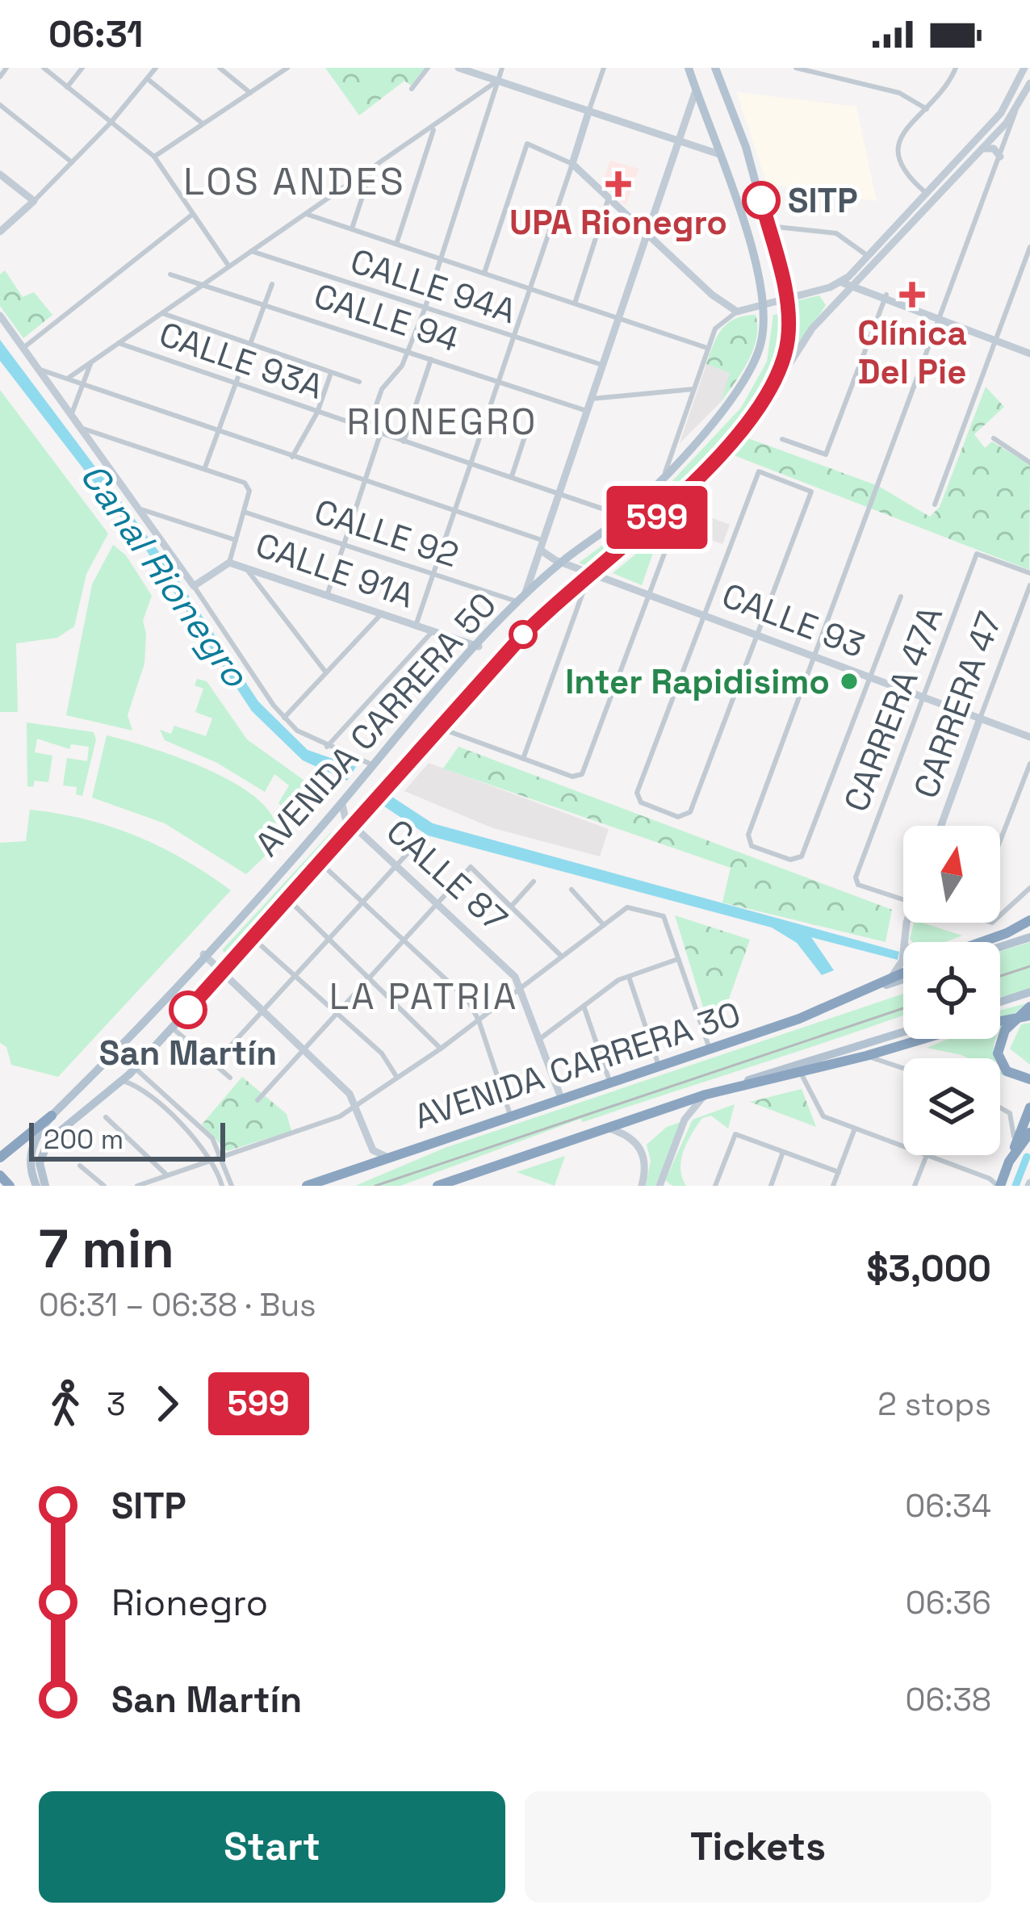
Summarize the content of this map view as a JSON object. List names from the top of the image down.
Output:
{
  "streets": {
    "highway": ["AVENIDA CARRERA 30"],
    "main road": ["AVENIDA CARRERA 50"],
    "street": [
      "CALLE 94A",
      "CALLE 94",
      "CALLE 93A",
      "CALLE 92",
      "CALLE 91A",
      "CALLE 93",
      "CARRERA 47",
      "CARRERA 47A",
      "CALLE 87"
    ]
  },
  "crossings": [
    ["CALLE 93A", "AVENIDA CARRERA 50"],
    ["CALLE 92", "AVENIDA CARRERA 50"],
    ["CALLE 91A", "AVENIDA CARRERA 50"],
    ["CALLE 93", "CARRERA 47"],
    ["CALLE 93", "CARRERA 47A"],
    ["CALLE 93", "AVENIDA CARRERA 50"],
    ["AVENIDA CARRERA 50", "CALLE 87"],
    ["CALLE 87", "AVENIDA CARRERA 30"]
  ],
  "districts": ["LOS ANDES", "RIONEGRO", "LA PATRIA"],
  "water": ["Canal Rionegro"],
  "places": {
    "health": ["UPA Rionegro", "Clínica Del Pie"],
    "other": ["SITP", "Inter Rapidisimo", "San Martín"]
  },
  "lines": ["bus line 599"],
  "scale_bar": "200 m",
  "north": "top",
  "page": {
    "status": "06:31",
    "on_map": "599",
    "scale": "200 m",
    "heading": ["7 min", "06:31 – 06:38 · Bus", "$3,000"],
    "legs": ["3", "599", "2 stops"],
    "list": [
      {
        "name": "SITP",
        "value": "06:34"
      },
      {
        "name": "Rionegro",
        "value": "06:36"
      },
      {
        "name": "San Martín",
        "value": "06:38"
      }
    ],
    "buttons": ["Start", "Tickets"]
  }
}
